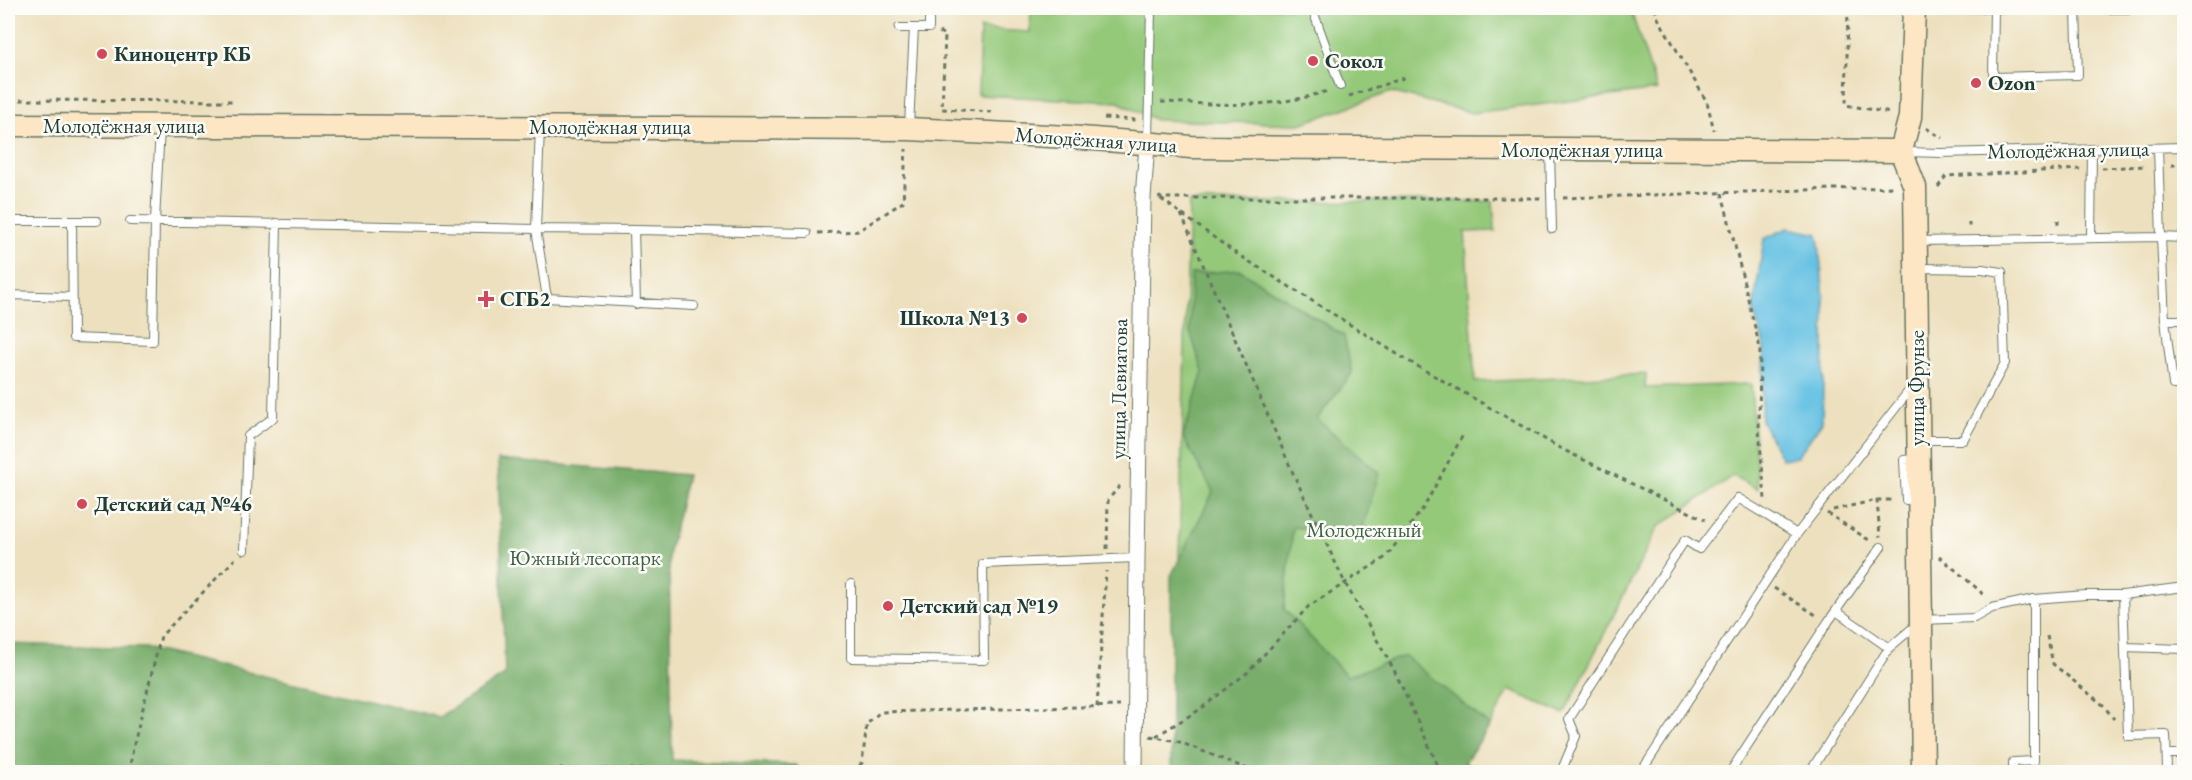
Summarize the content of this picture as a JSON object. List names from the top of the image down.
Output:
{
  "streets": {
    "main road": ["Молодёжная улица", "улица Фрунзе"],
    "street": ["улица Левиатова"]
  },
  "crossings": [
    ["Молодёжная улица", "улица Фрунзе"],
    ["Молодёжная улица", "улица Левиатова"]
  ],
  "parks": ["Молодежный", "Южный лесопарк"],
  "places": {
    "other": [
      "Киноцентр КБ",
      "Сокол",
      "Ozon",
      "Школа №13",
      "Детский сад №46",
      "Детский сад №19"
    ],
    "health": ["СГБ2"]
  }
}
